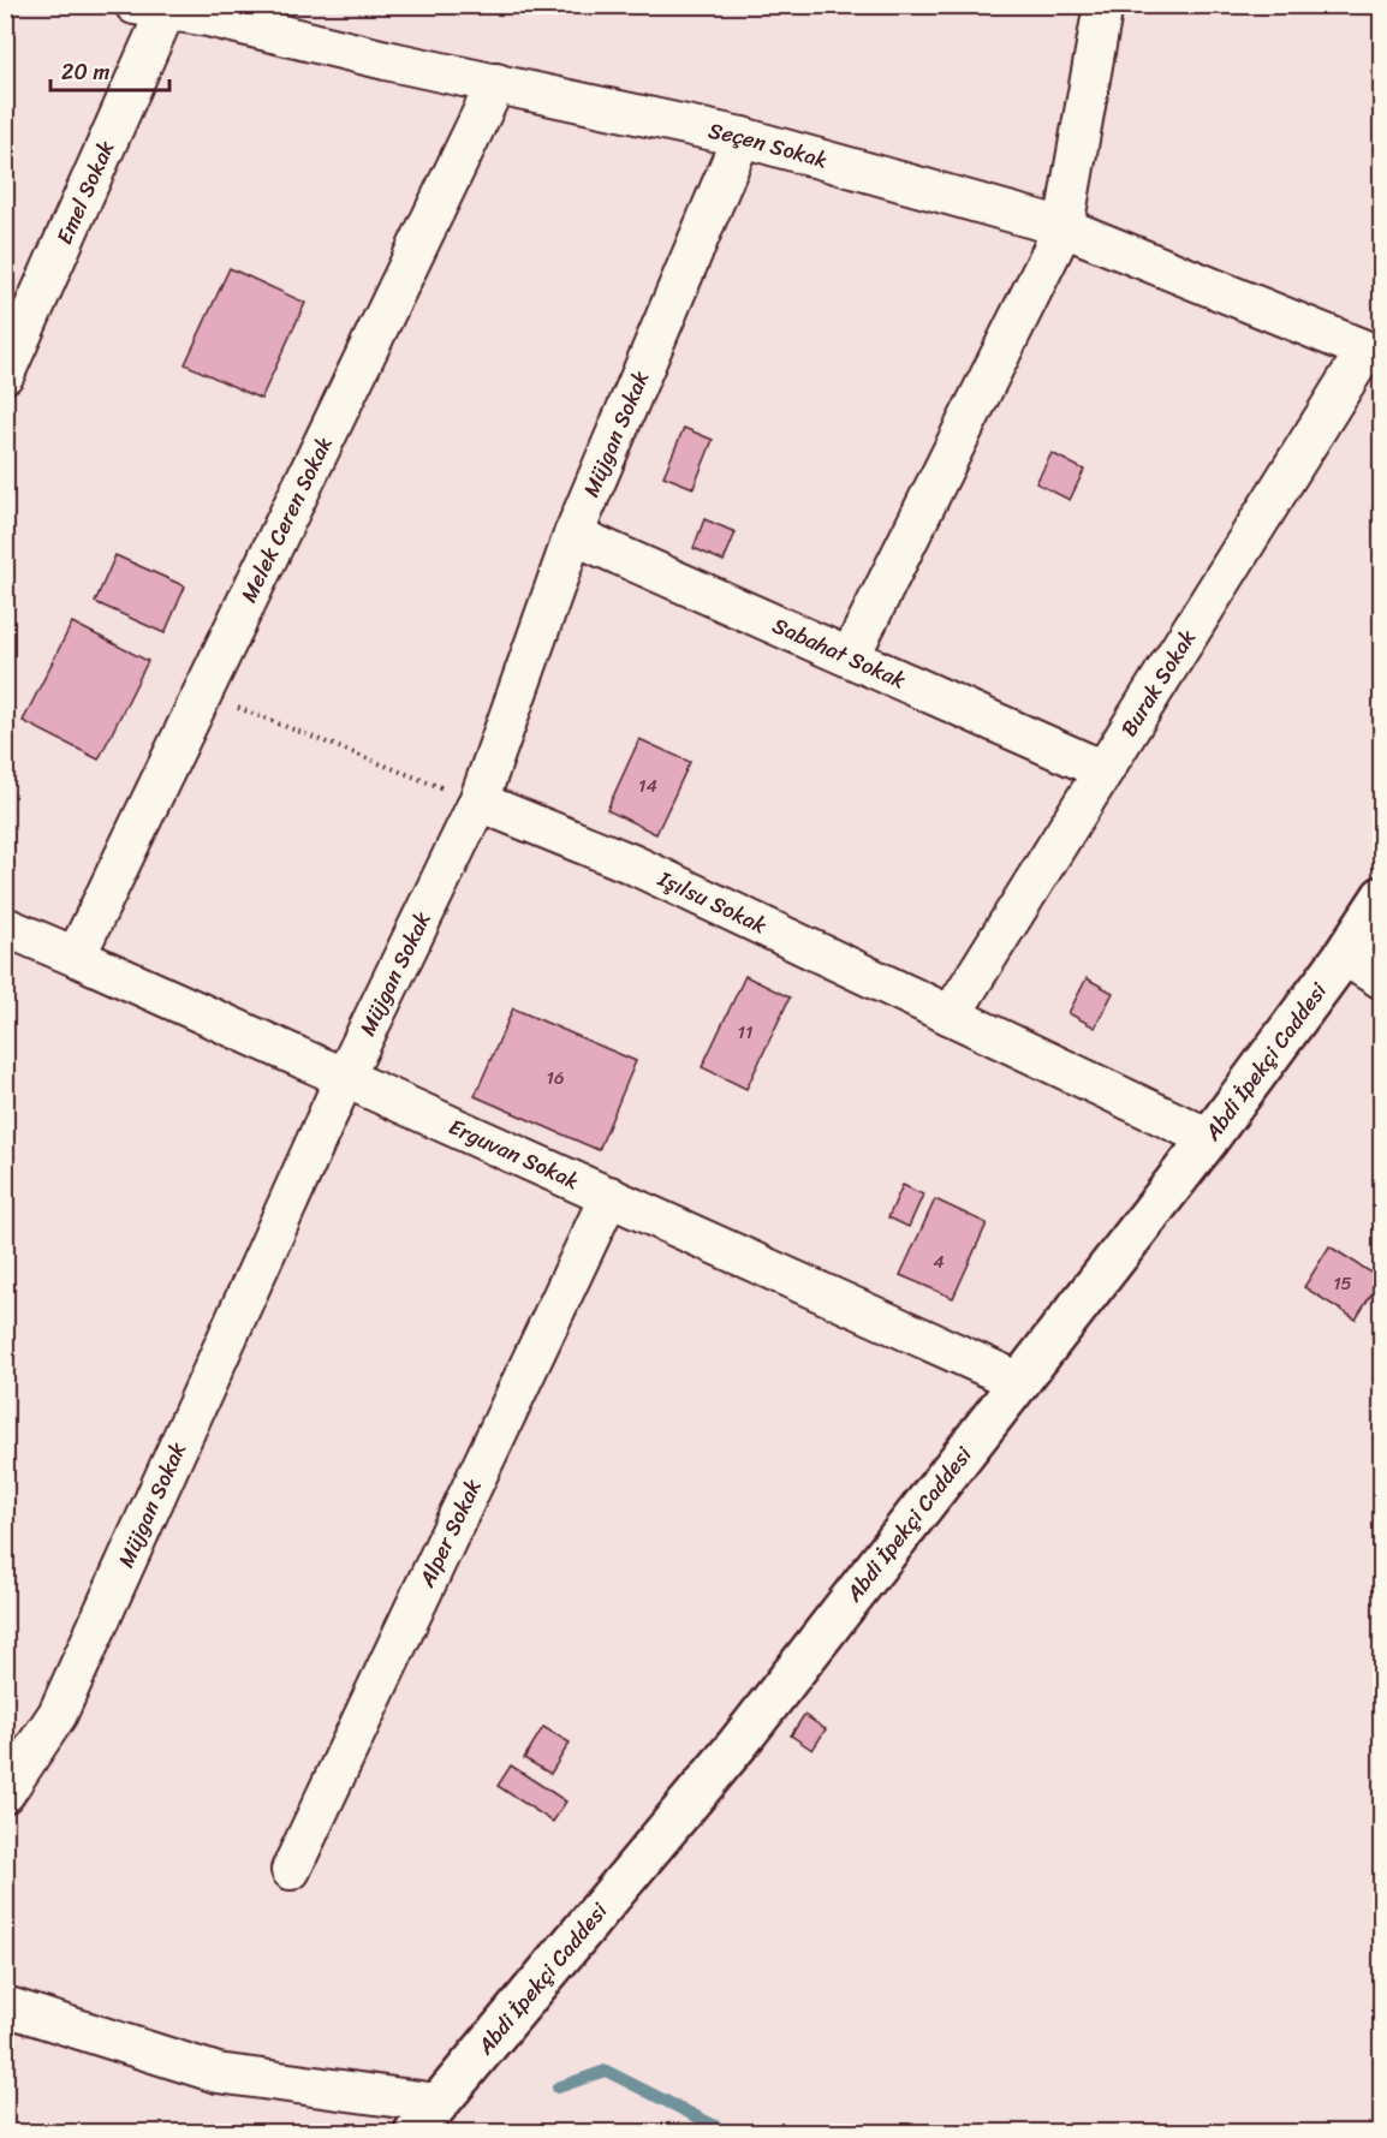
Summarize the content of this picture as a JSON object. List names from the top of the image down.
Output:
{
  "streets": {
    "street": [
      "Seçen Sokak",
      "Emel Sokak",
      "Müjgan Sokak",
      "Melek Ceren Sokak",
      "Sabahat Sokak",
      "Burak Sokak",
      "Işılsu Sokak",
      "Abdi İpekçi Caddesi",
      "Erguvan Sokak",
      "Alper Sokak"
    ]
  },
  "crossings": [
    ["Seçen Sokak", "Emel Sokak"],
    ["Seçen Sokak", "Müjgan Sokak"],
    ["Seçen Sokak", "Melek Ceren Sokak"],
    ["Seçen Sokak", "Burak Sokak"],
    ["Müjgan Sokak", "Sabahat Sokak"],
    ["Müjgan Sokak", "Işılsu Sokak"],
    ["Müjgan Sokak", "Erguvan Sokak"],
    ["Melek Ceren Sokak", "Erguvan Sokak"],
    ["Sabahat Sokak", "Burak Sokak"],
    ["Burak Sokak", "Işılsu Sokak"],
    ["Işılsu Sokak", "Abdi İpekçi Caddesi"],
    ["Abdi İpekçi Caddesi", "Erguvan Sokak"],
    ["Erguvan Sokak", "Alper Sokak"]
  ],
  "house_numbers": [
    "14",
    "11",
    "16",
    "4",
    "15"
  ],
  "scale_bar": "20 m"
}
